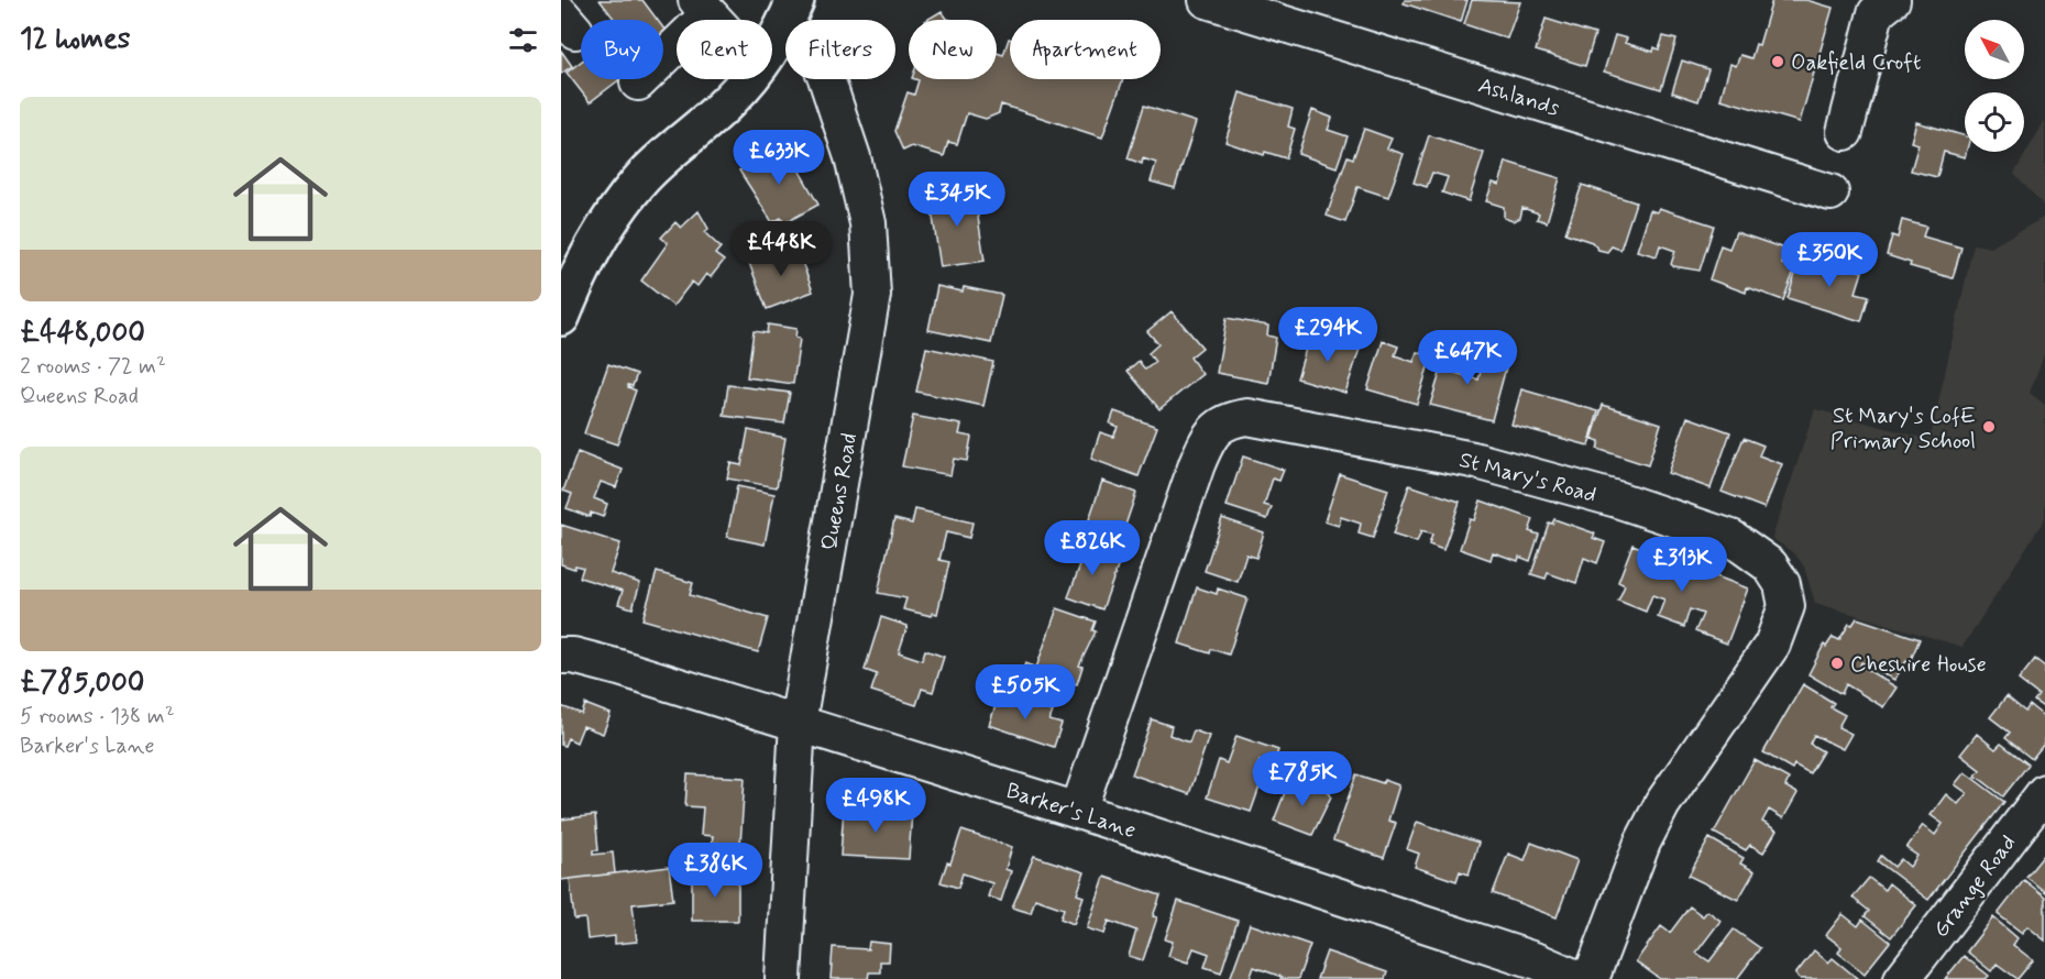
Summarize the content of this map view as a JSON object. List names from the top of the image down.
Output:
{
  "streets": {
    "street": [
      "Ashlands",
      "St Mary's Road",
      "Queens Road",
      "Barker's Lane",
      "Grange Road"
    ]
  },
  "crossings": [
    ["St Mary's Road", "Barker's Lane"],
    ["Queens Road", "Barker's Lane"]
  ],
  "places": ["Oakfield Croft", "St Mary's CofE Primary School", "Cheshire House"],
  "north": "top left",
  "page": {
    "heading": "12 homes",
    "chip": [
      "Buy",
      "Rent",
      "Filters",
      "New",
      "Apartment"
    ],
    "list": [
      {
        "name": "£448,000",
        "note": "2 rooms · 72 m² · Queens Road"
      },
      {
        "name": "£785,000",
        "note": "5 rooms · 138 m² · Barker's Lane"
      }
    ],
    "price": [
      "£633K",
      "£345K",
      "£448K",
      "£350K",
      "£294K",
      "£647K",
      "£826K",
      "£313K",
      "£505K",
      "£785K",
      "£498K",
      "£386K"
    ]
  }
}
